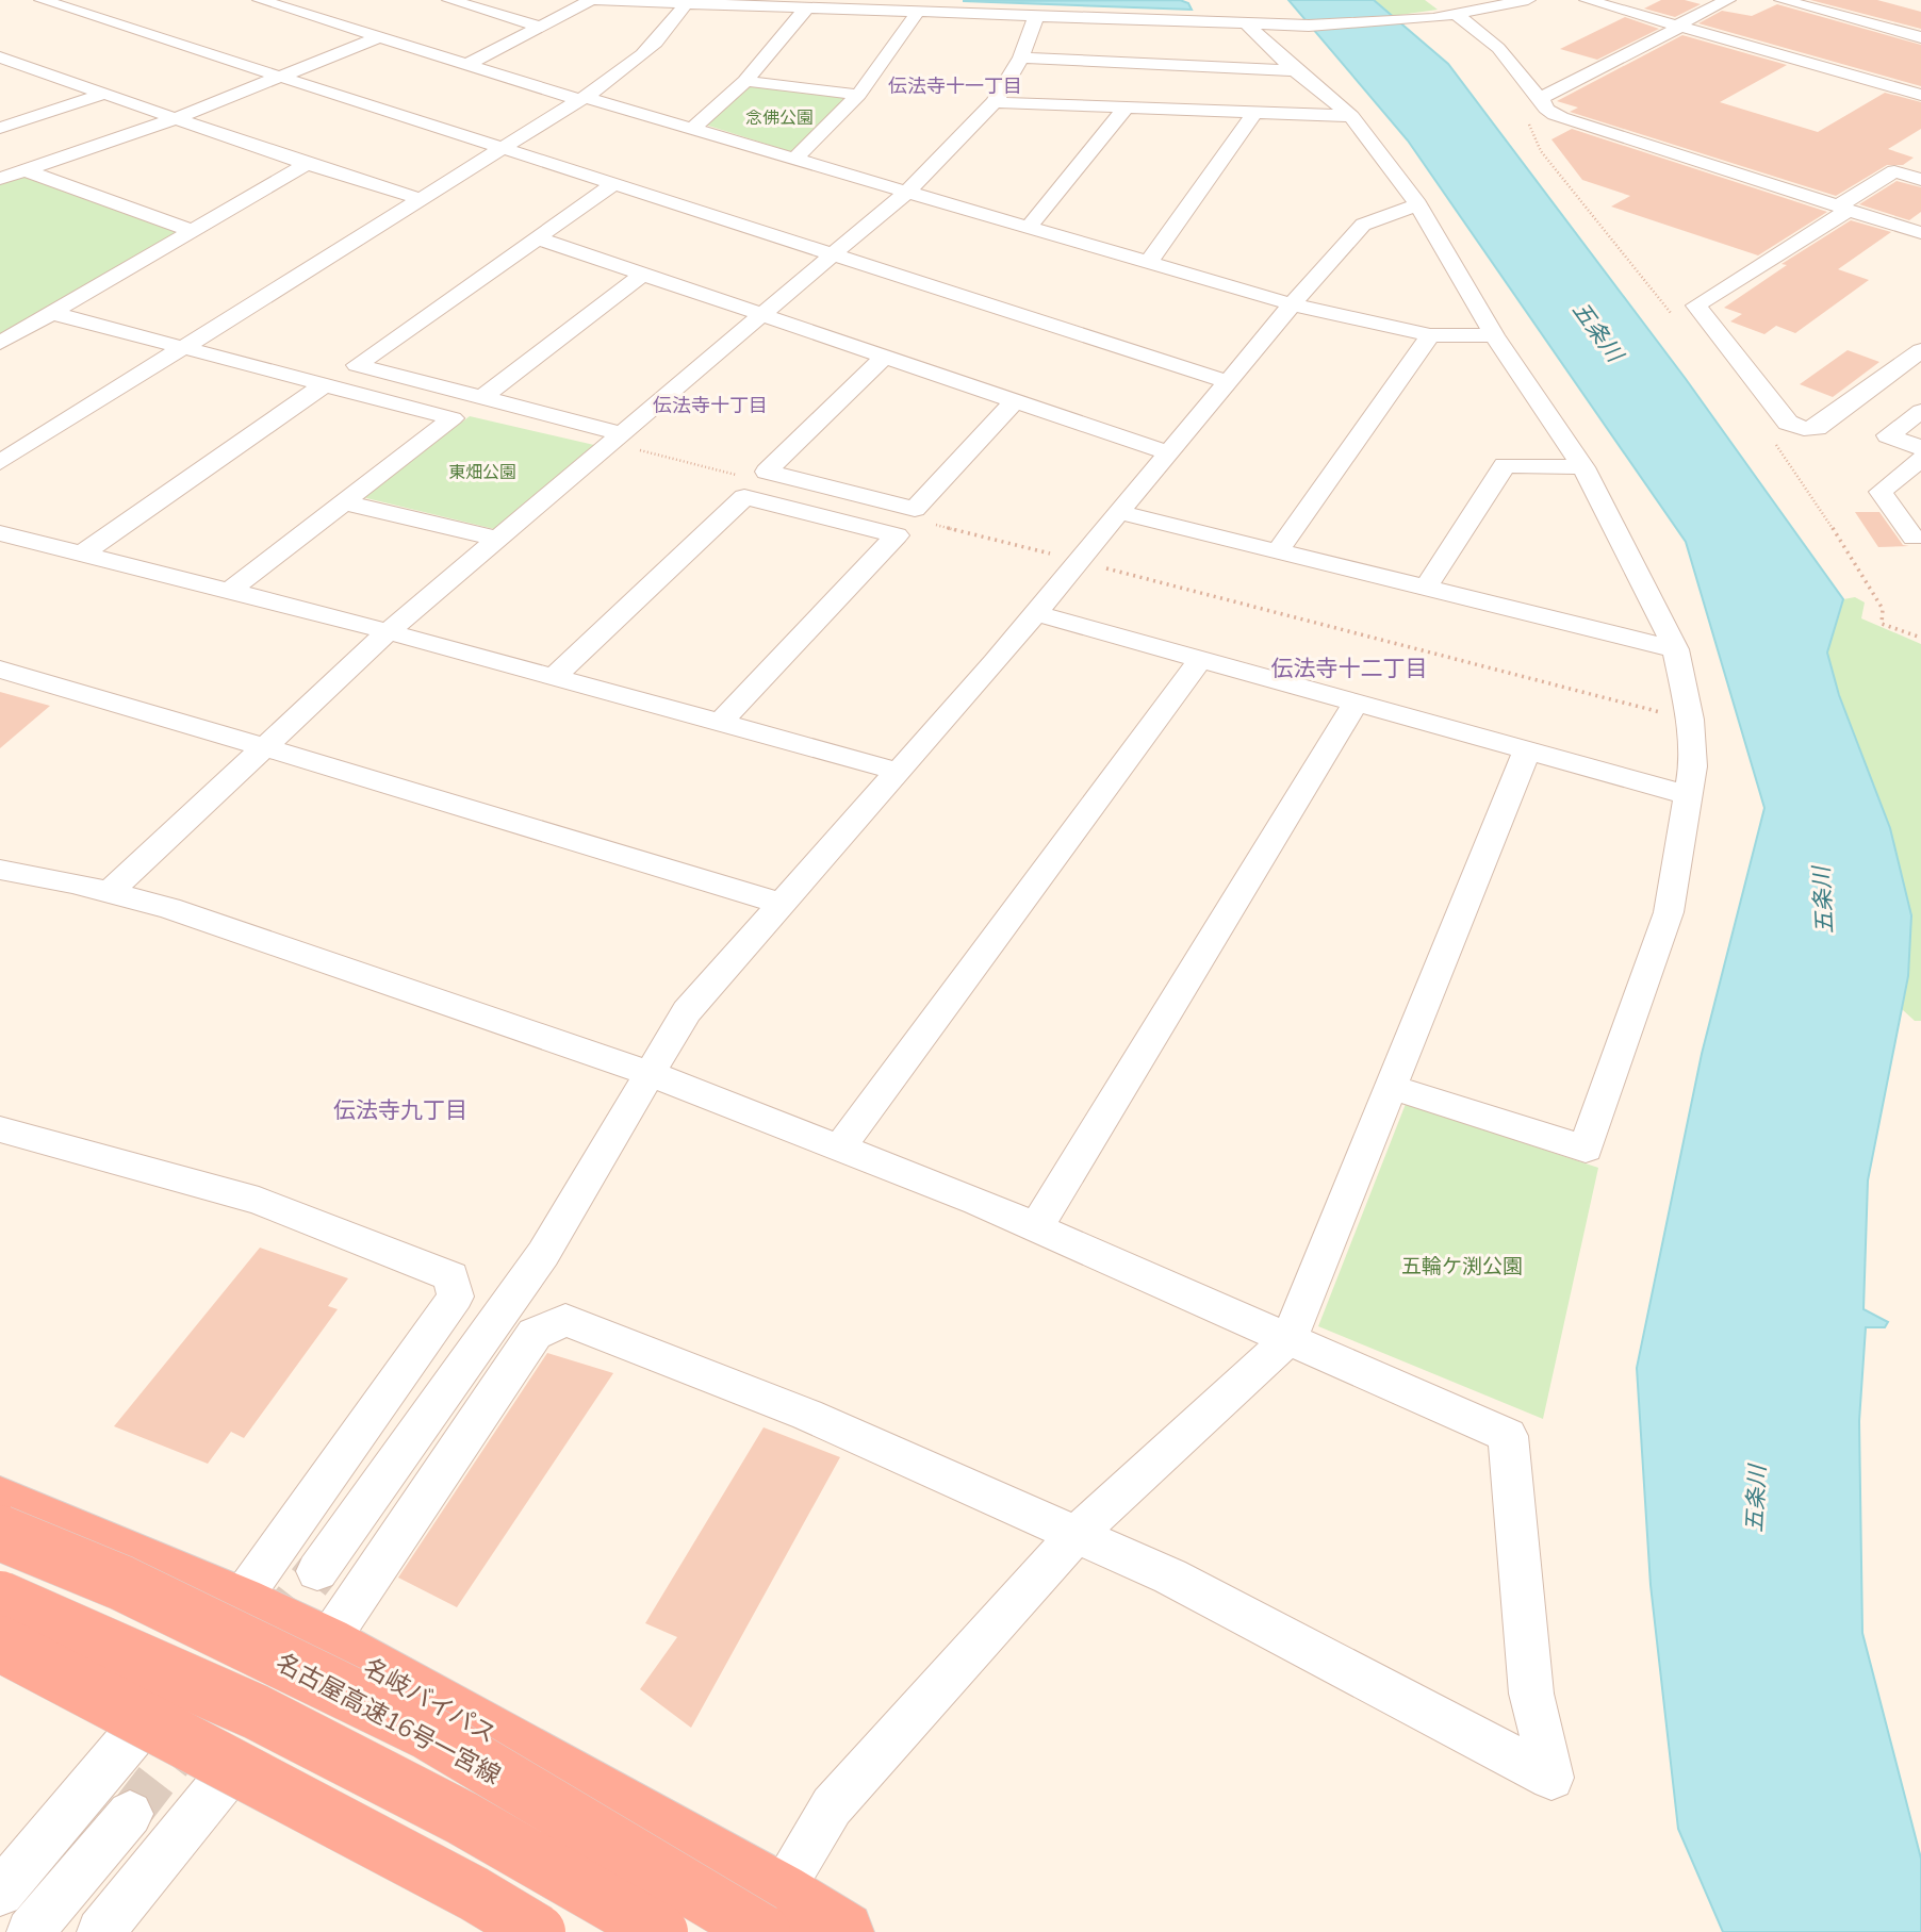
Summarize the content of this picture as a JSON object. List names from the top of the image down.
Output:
{
  "streets": {
    "highway": ["名岐バイパス", "名古屋高速16号一宮線"]
  },
  "crossings": [
    ["名岐バイパス", "名古屋高速16号一宮線"]
  ],
  "districts": [
    "伝法寺十一丁目",
    "伝法寺十丁目",
    "伝法寺十二丁目",
    "伝法寺九丁目"
  ],
  "water": ["五条川"],
  "parks": ["念佛公園", "東畑公園", "五輪ケ渕公園"]
}
